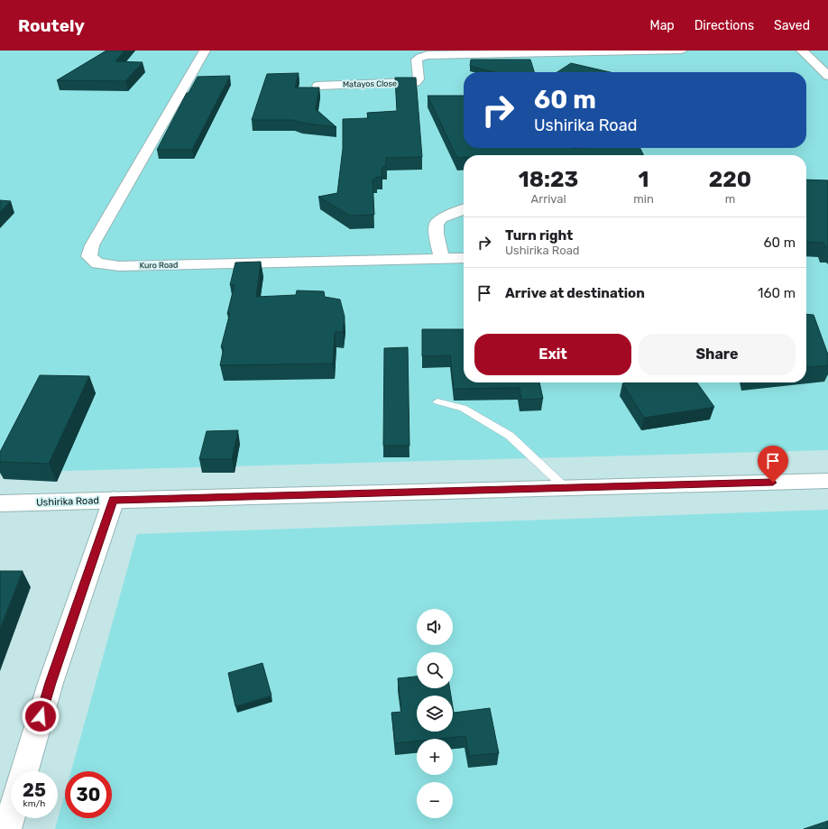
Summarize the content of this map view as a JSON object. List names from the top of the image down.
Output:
{
  "streets": {
    "street": ["Matayos Close", "Kuro Road", "Ushirika Road"]
  },
  "page": {
    "header": "Routely",
    "nav": ["Map", "Directions", "Saved"],
    "turn": ["60 m", "Ushirika Road"],
    "eta": [
      "18:23",
      "Arrival",
      "1",
      "min",
      "220",
      "m"
    ],
    "list": [
      {
        "name": "Turn right",
        "note": "Ushirika Road",
        "value": "60 m"
      },
      {
        "name": "Arrive at destination",
        "value": "160 m"
      }
    ],
    "buttons": ["Exit", "Share"],
    "map_buttons": ["+", "−"],
    "speed": "25 km/h",
    "limit": "30"
  }
}
